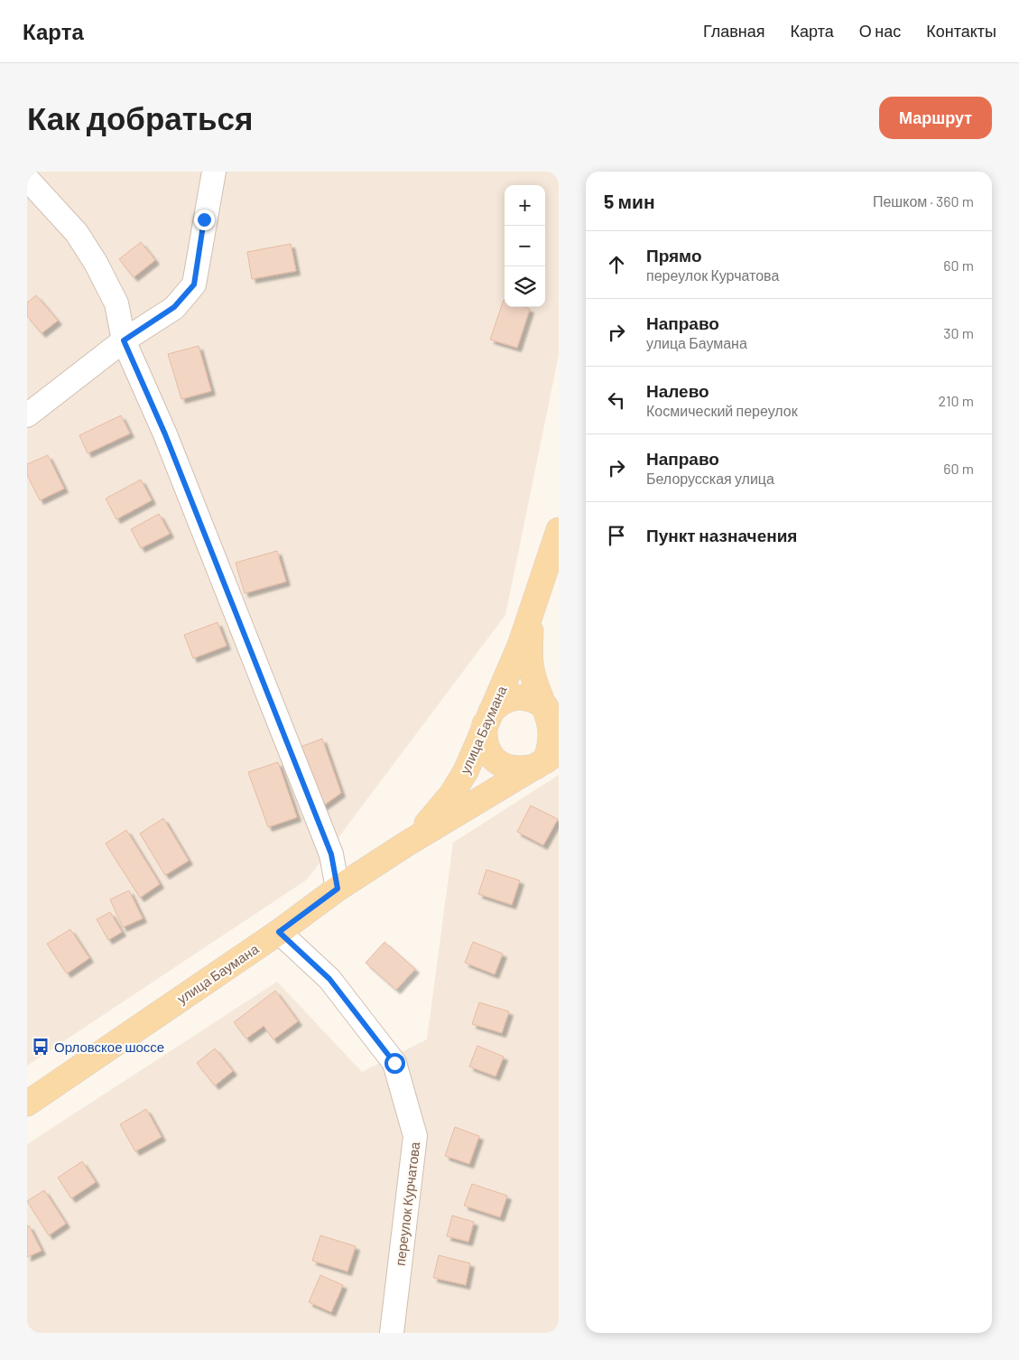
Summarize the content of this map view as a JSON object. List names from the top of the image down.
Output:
{
  "streets": {
    "main road": ["улица Баумана"],
    "street": ["переулок Курчатова"]
  },
  "crossings": [
    ["улица Баумана", "переулок Курчатова"]
  ],
  "places": {
    "bus stop": ["Орловское шоссе"]
  },
  "page": {
    "header": "Карта",
    "nav": [
      "Главная",
      "Карта",
      "О нас",
      "Контакты"
    ],
    "buttons": "Маршрут",
    "title": "Как добраться",
    "heading": ["5 мин", "Пешком · 360 m"],
    "map_buttons": ["+", "−"],
    "list": [
      ["Прямо", "переулок Курчатова", "60 m"],
      ["Направо", "улица Баумана", "30 m"],
      ["Налево", "Космический переулок", "210 m"],
      ["Направо", "Белорусская улица", "60 m"],
      "Пункт назначения"
    ]
  }
}
